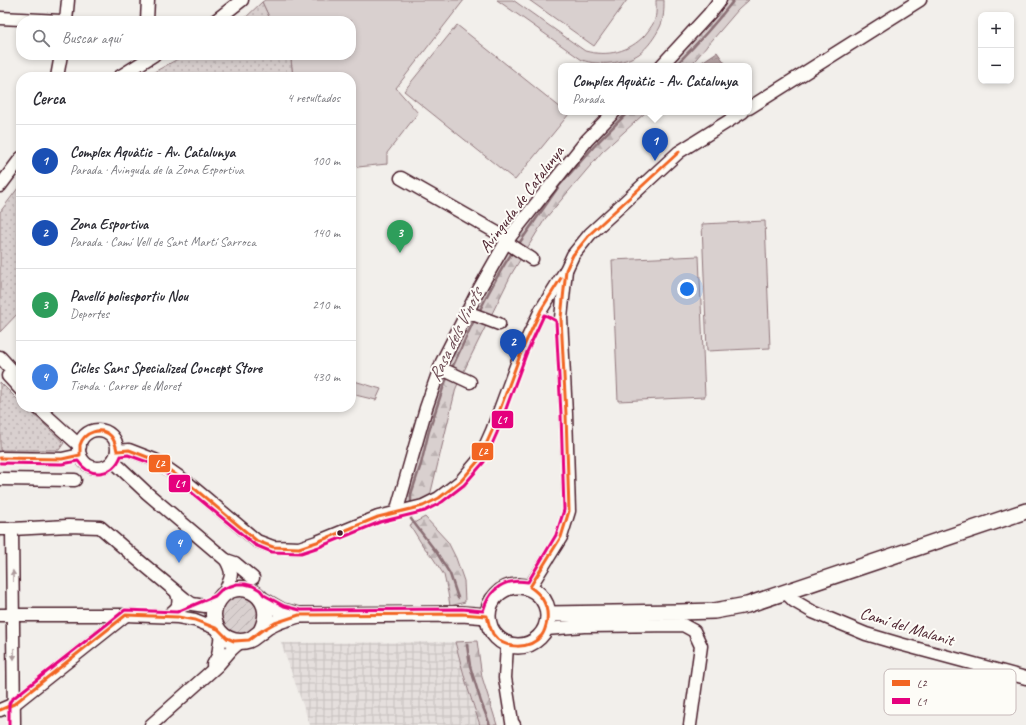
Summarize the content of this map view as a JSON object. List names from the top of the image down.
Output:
{
  "streets": {
    "street": ["Avinguda de Catalunya", "Camí del Malanit"]
  },
  "water": ["Rasa dels Vinots"],
  "lines": ["transit line L2", "transit line L1"],
  "legend": ["L2", "L1"],
  "page": {
    "map_buttons": ["+", "−"],
    "search": "Buscar aquí",
    "popup": ["Complex Aquàtic - Av. Catalunya", "Parada"],
    "heading": ["Cerca", "4 resultados"],
    "list": [
      {
        "mark": "1",
        "name": "Complex Aquàtic - Av. Catalunya",
        "note": "Parada · Avinguda de la Zona Esportiva",
        "value": "100 m"
      },
      {
        "mark": "2",
        "name": "Zona Esportiva",
        "note": "Parada · Camí Vell de Sant Martí Sarroca",
        "value": "140 m"
      },
      {
        "mark": "3",
        "name": "Pavelló poliesportiu Nou",
        "note": "Deportes",
        "value": "210 m"
      },
      {
        "mark": "4",
        "name": "Cicles Sans Specialized Concept Store",
        "note": "Tienda · Carrer de Moret",
        "value": "430 m"
      }
    ],
    "pins": [
      "1",
      "3",
      "2",
      "4"
    ]
  }
}
